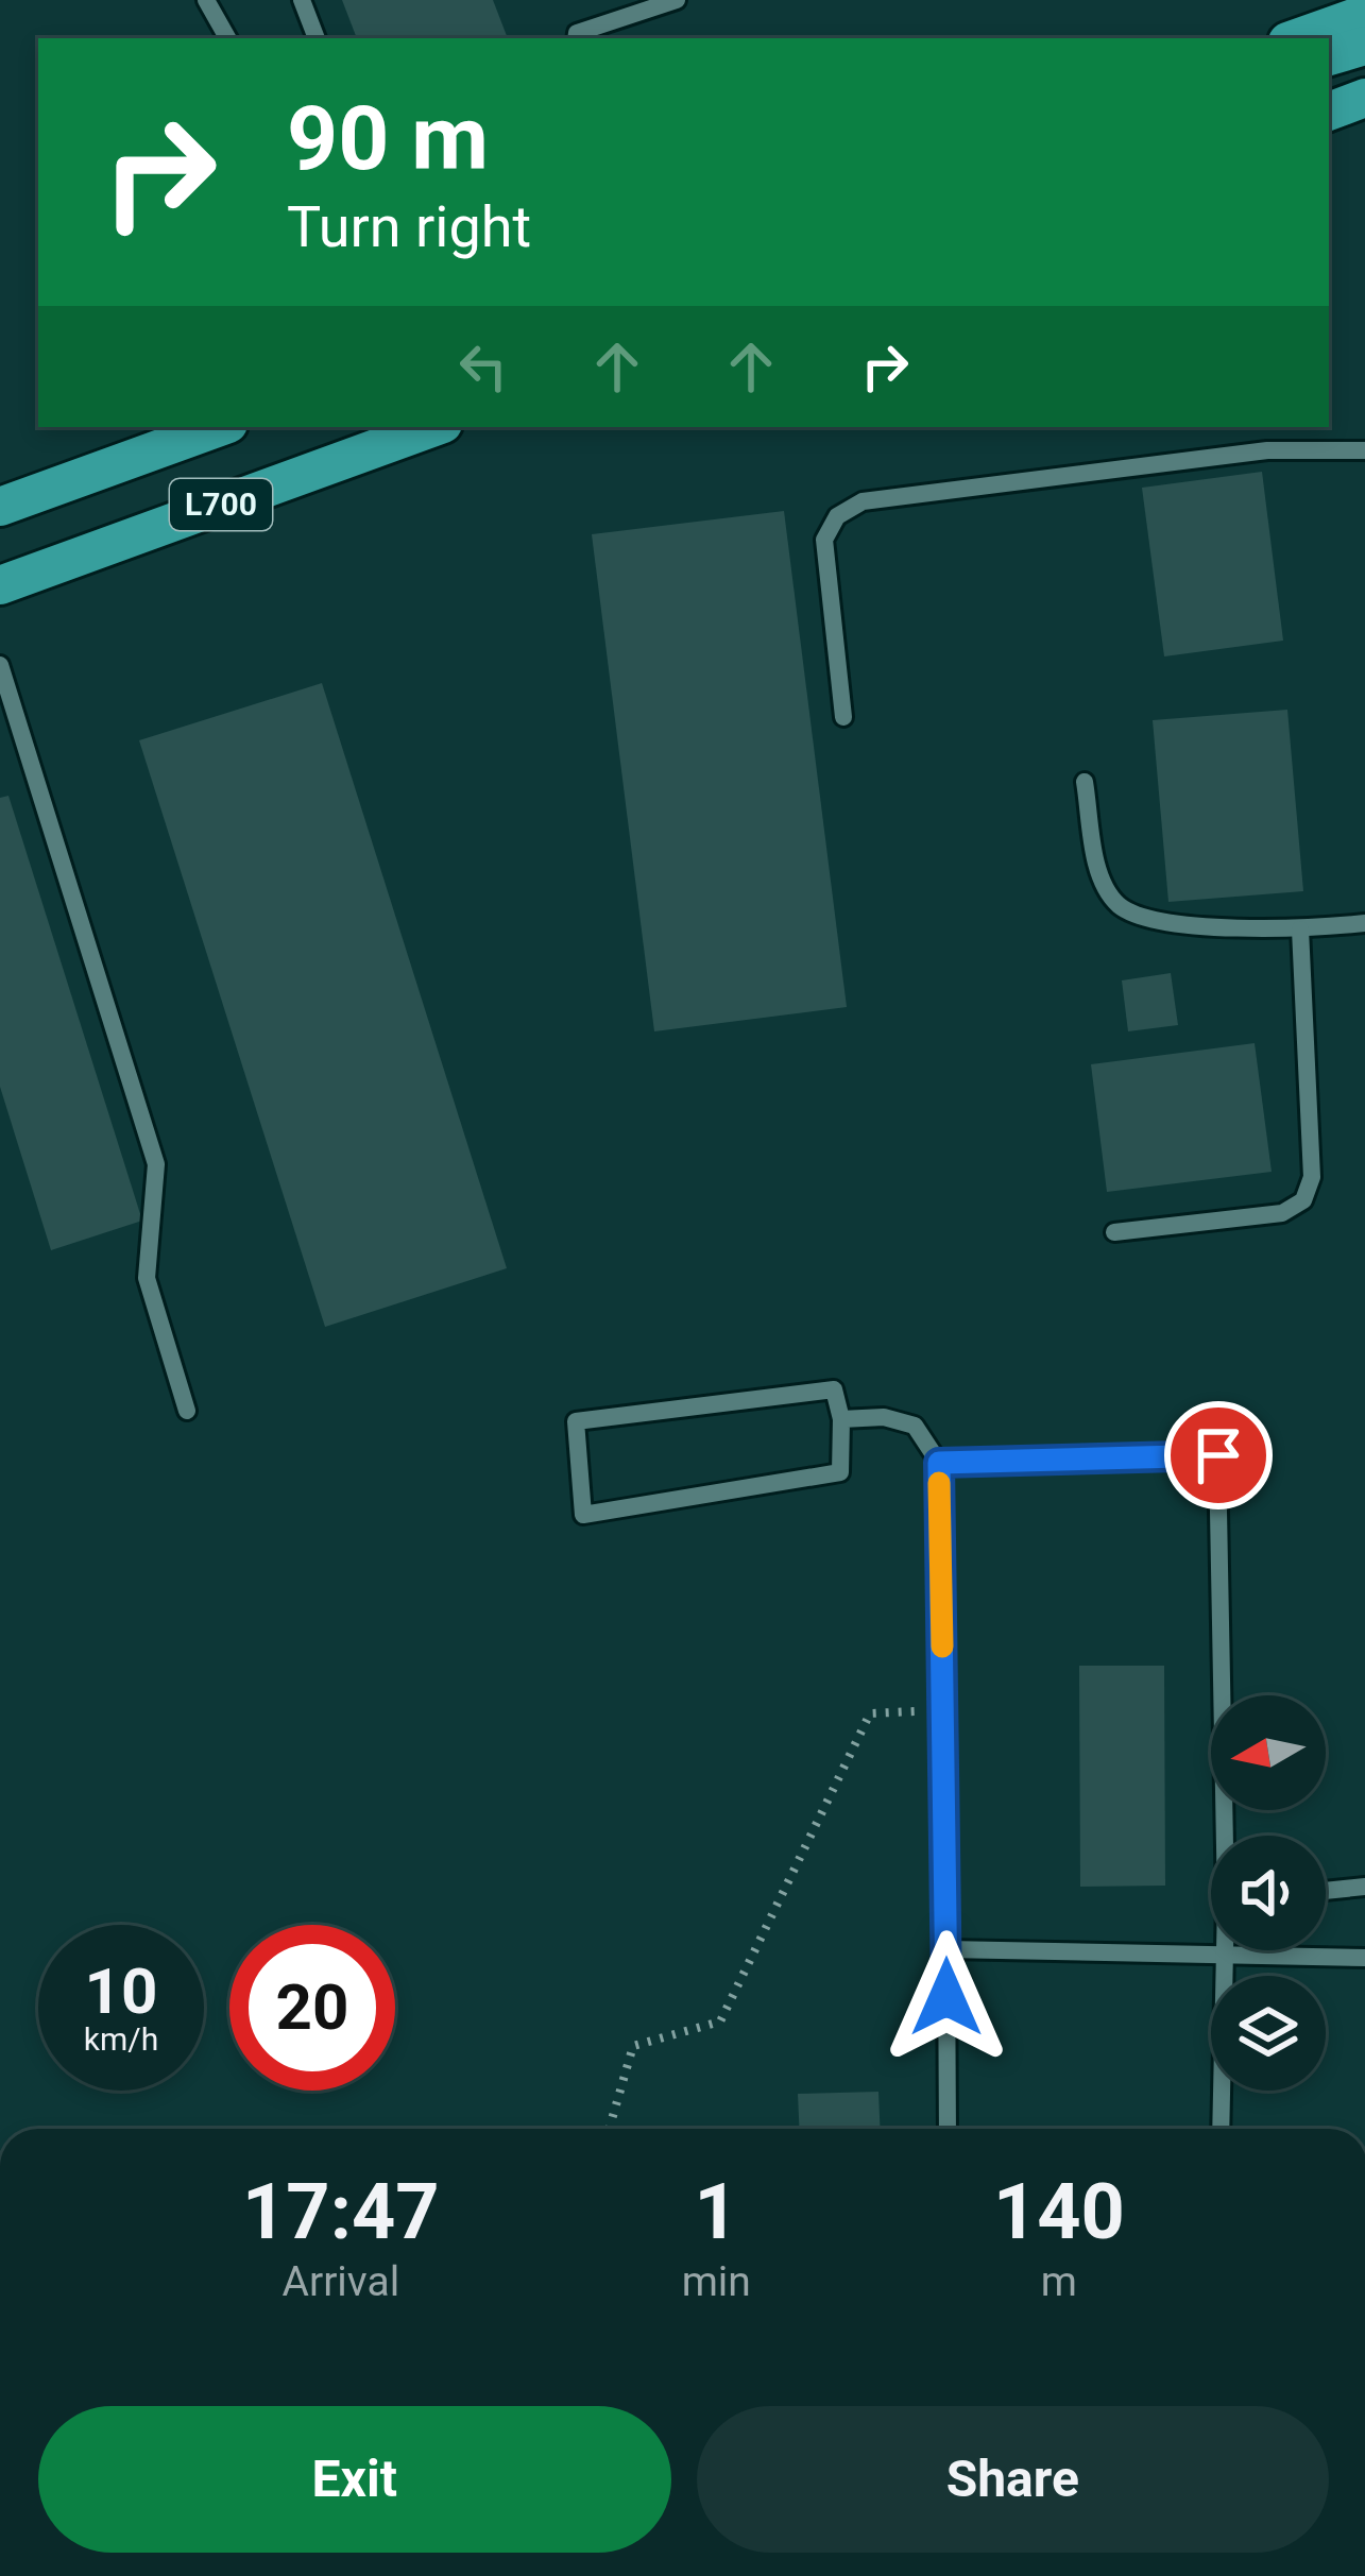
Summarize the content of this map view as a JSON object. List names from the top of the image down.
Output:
{
  "streets": {
    "main road": ["L700"]
  },
  "north": "left",
  "page": {
    "turn": ["90 m", "Turn right"],
    "speed": "10 km/h",
    "limit": "20",
    "eta": [
      "17:47",
      "Arrival",
      "1",
      "min",
      "140",
      "m"
    ],
    "buttons": ["Exit", "Share"]
  }
}
